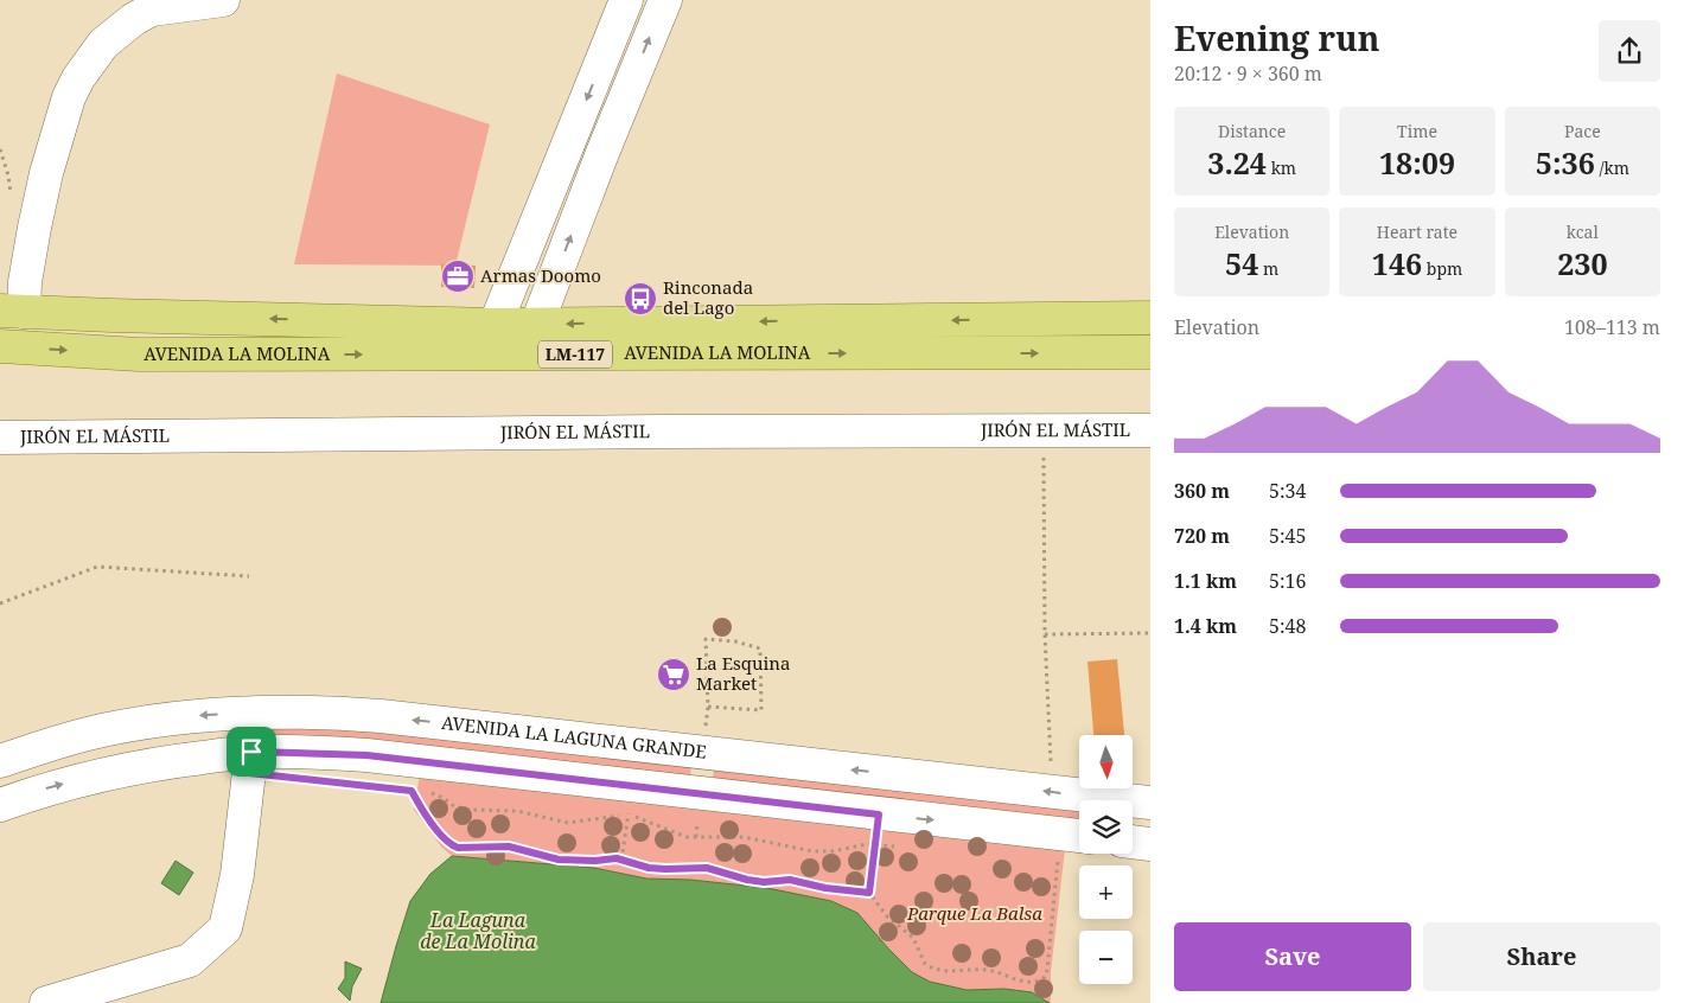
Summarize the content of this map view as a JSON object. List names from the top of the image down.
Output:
{
  "streets": {
    "main road": ["AVENIDA LA MOLINA", "LM-117"],
    "street": ["JIRÓN EL MÁSTIL", "AVENIDA LA LAGUNA GRANDE"]
  },
  "water": ["La Laguna de La Molina"],
  "parks": ["Parque La Balsa"],
  "places": {
    "office": ["Armas Doomo"],
    "bus stop": ["Rinconada del Lago"],
    "supermarket": ["La Esquina Market"]
  },
  "north": "bottom",
  "page": {
    "heading": ["Evening run", "20:12 · 9 × 360 m"],
    "stats": [
      ["Distance", "3.24 km"],
      ["Time", "18:09"],
      ["Pace", "5:36 /km"],
      ["Elevation", "54 m"],
      ["Heart rate", "146 bpm"],
      ["kcal", "230"]
    ],
    "chart": ["Elevation", "108–113 m"],
    "list": [
      {
        "name": "360 m",
        "note": "5:34"
      },
      {
        "name": "720 m",
        "note": "5:45"
      },
      {
        "name": "1.1 km",
        "note": "5:16"
      },
      {
        "name": "1.4 km",
        "note": "5:48"
      }
    ],
    "map_buttons": ["+", "−"],
    "buttons": ["Save", "Share"]
  }
}
